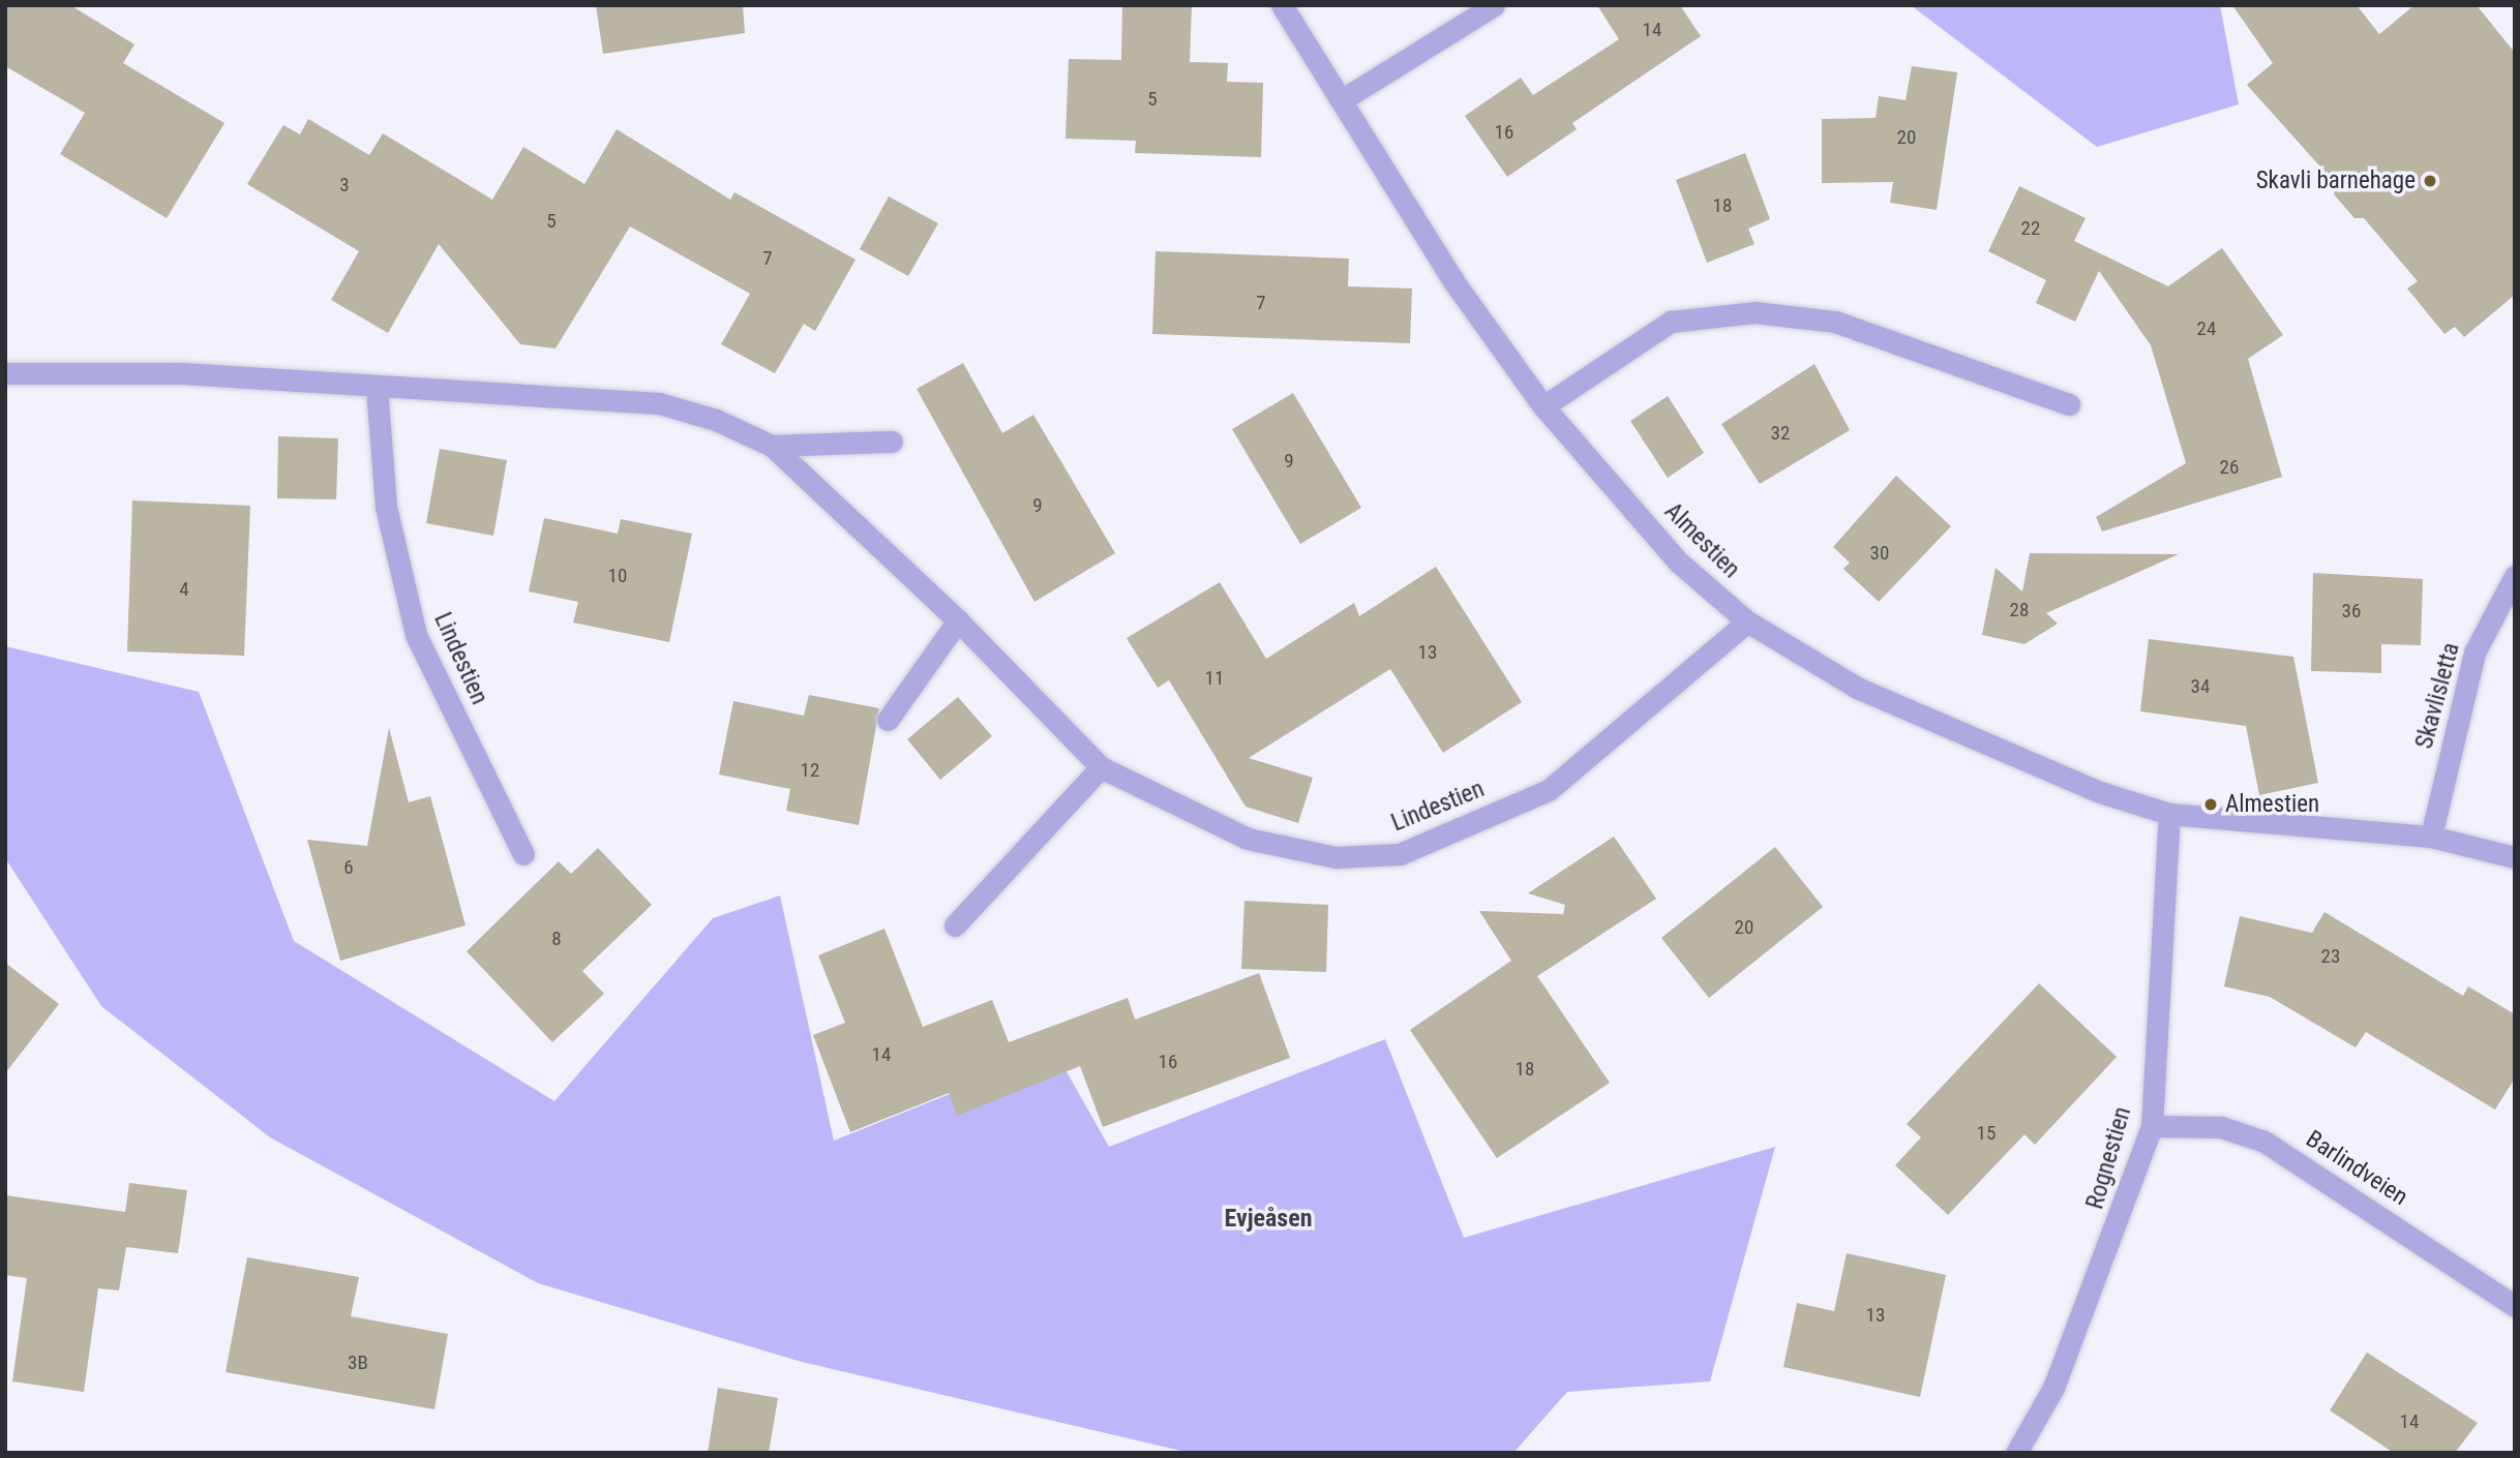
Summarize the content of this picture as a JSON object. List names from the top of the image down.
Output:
{
  "streets": {
    "street": [
      "Almestien",
      "Lindestien",
      "Skavlisletta",
      "Rognestien",
      "Barlindveien"
    ]
  },
  "crossings": [
    ["Almestien", "Lindestien"],
    ["Almestien", "Skavlisletta"],
    ["Almestien", "Rognestien"],
    ["Rognestien", "Barlindveien"]
  ],
  "districts": ["Evjeåsen"],
  "places": ["Skavli barnehage", "Almestien"],
  "house_numbers": [
    "14",
    "5",
    "16",
    "20",
    "3",
    "18",
    "5",
    "22",
    "7",
    "7",
    "24",
    "32",
    "9",
    "26",
    "9",
    "30",
    "10",
    "4",
    "28",
    "36",
    "13",
    "11",
    "34",
    "12",
    "6",
    "20",
    "8",
    "23",
    "14",
    "16",
    "18",
    "15",
    "13",
    "3B",
    "14"
  ]
}
